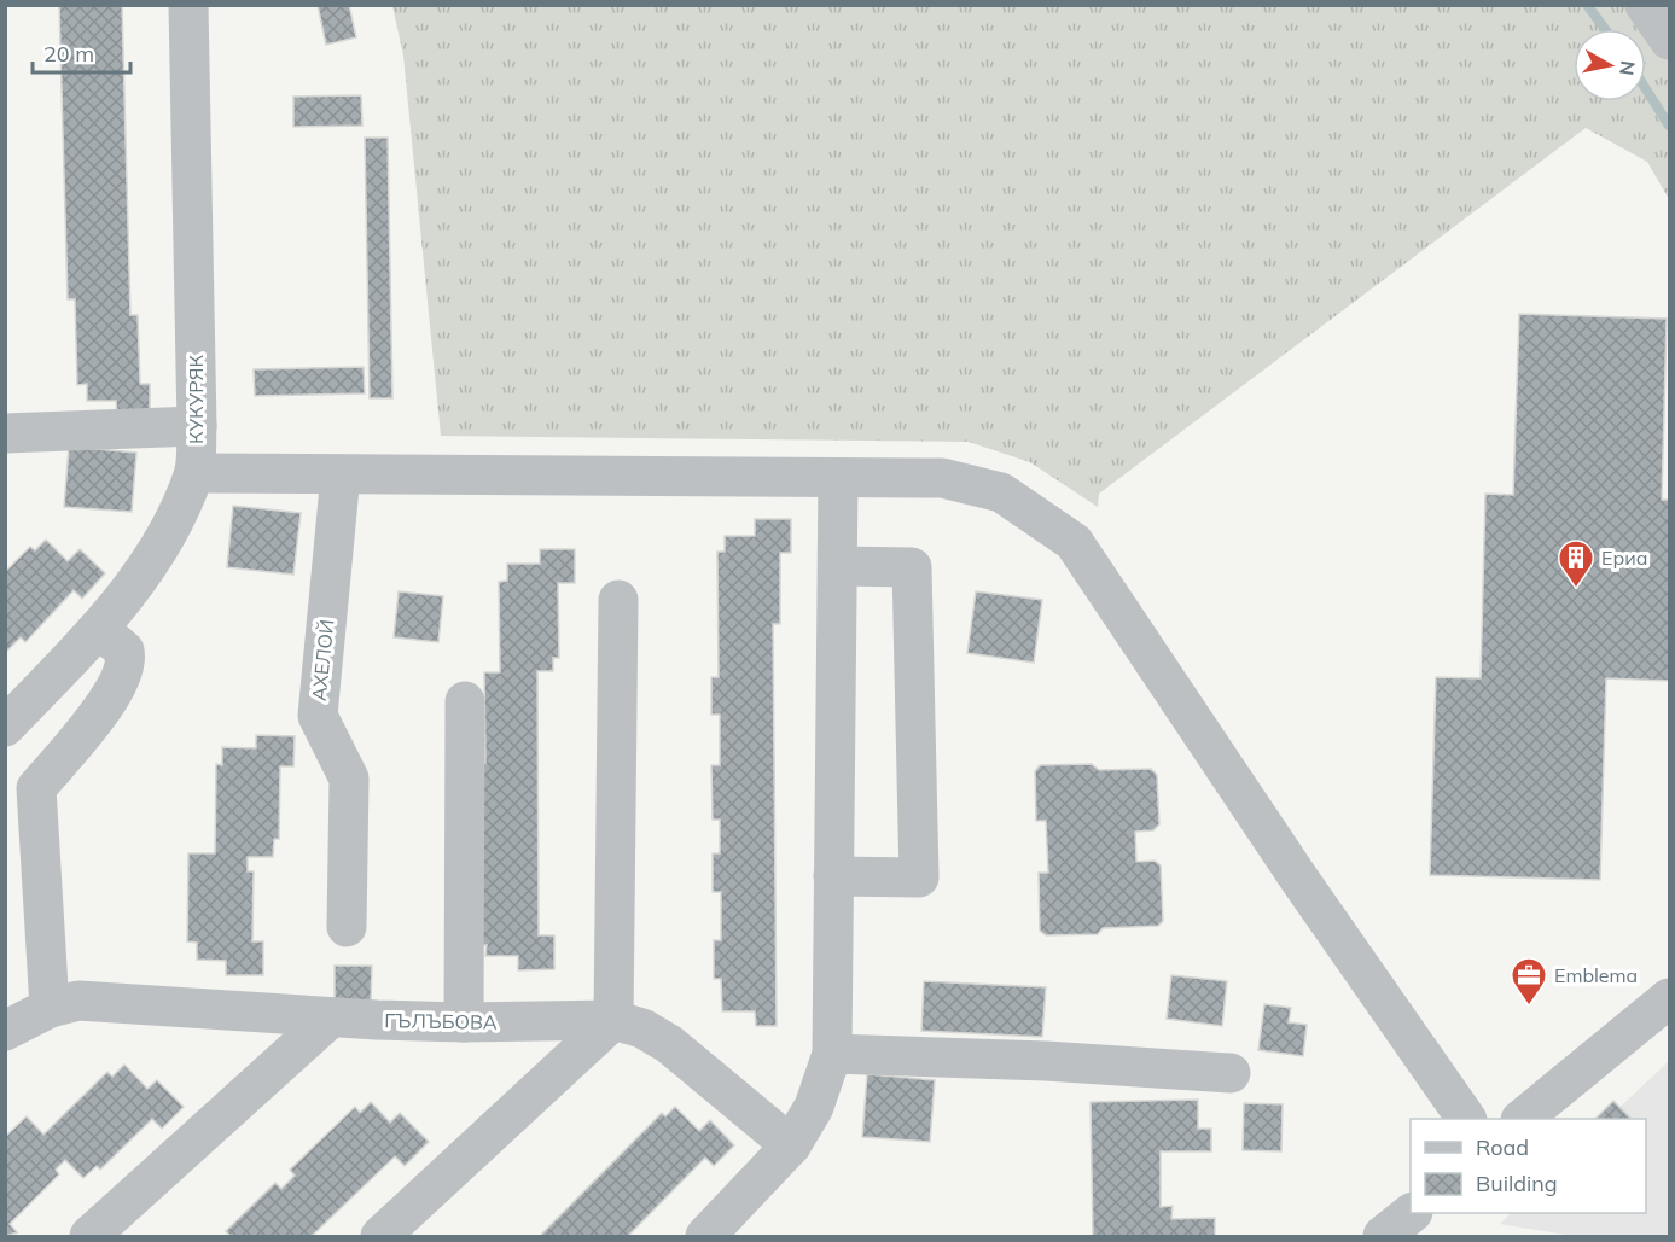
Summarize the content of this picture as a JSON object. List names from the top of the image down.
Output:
{
  "streets": {
    "street": ["КУКУРЯК", "АХЕЛОЙ", "ГЪЛЪБОВА"]
  },
  "places": {
    "building": ["Ериа"],
    "office": ["Emblema"]
  },
  "legend": ["Road", "Building"],
  "scale_bar": "20 m",
  "north": "right"
}
